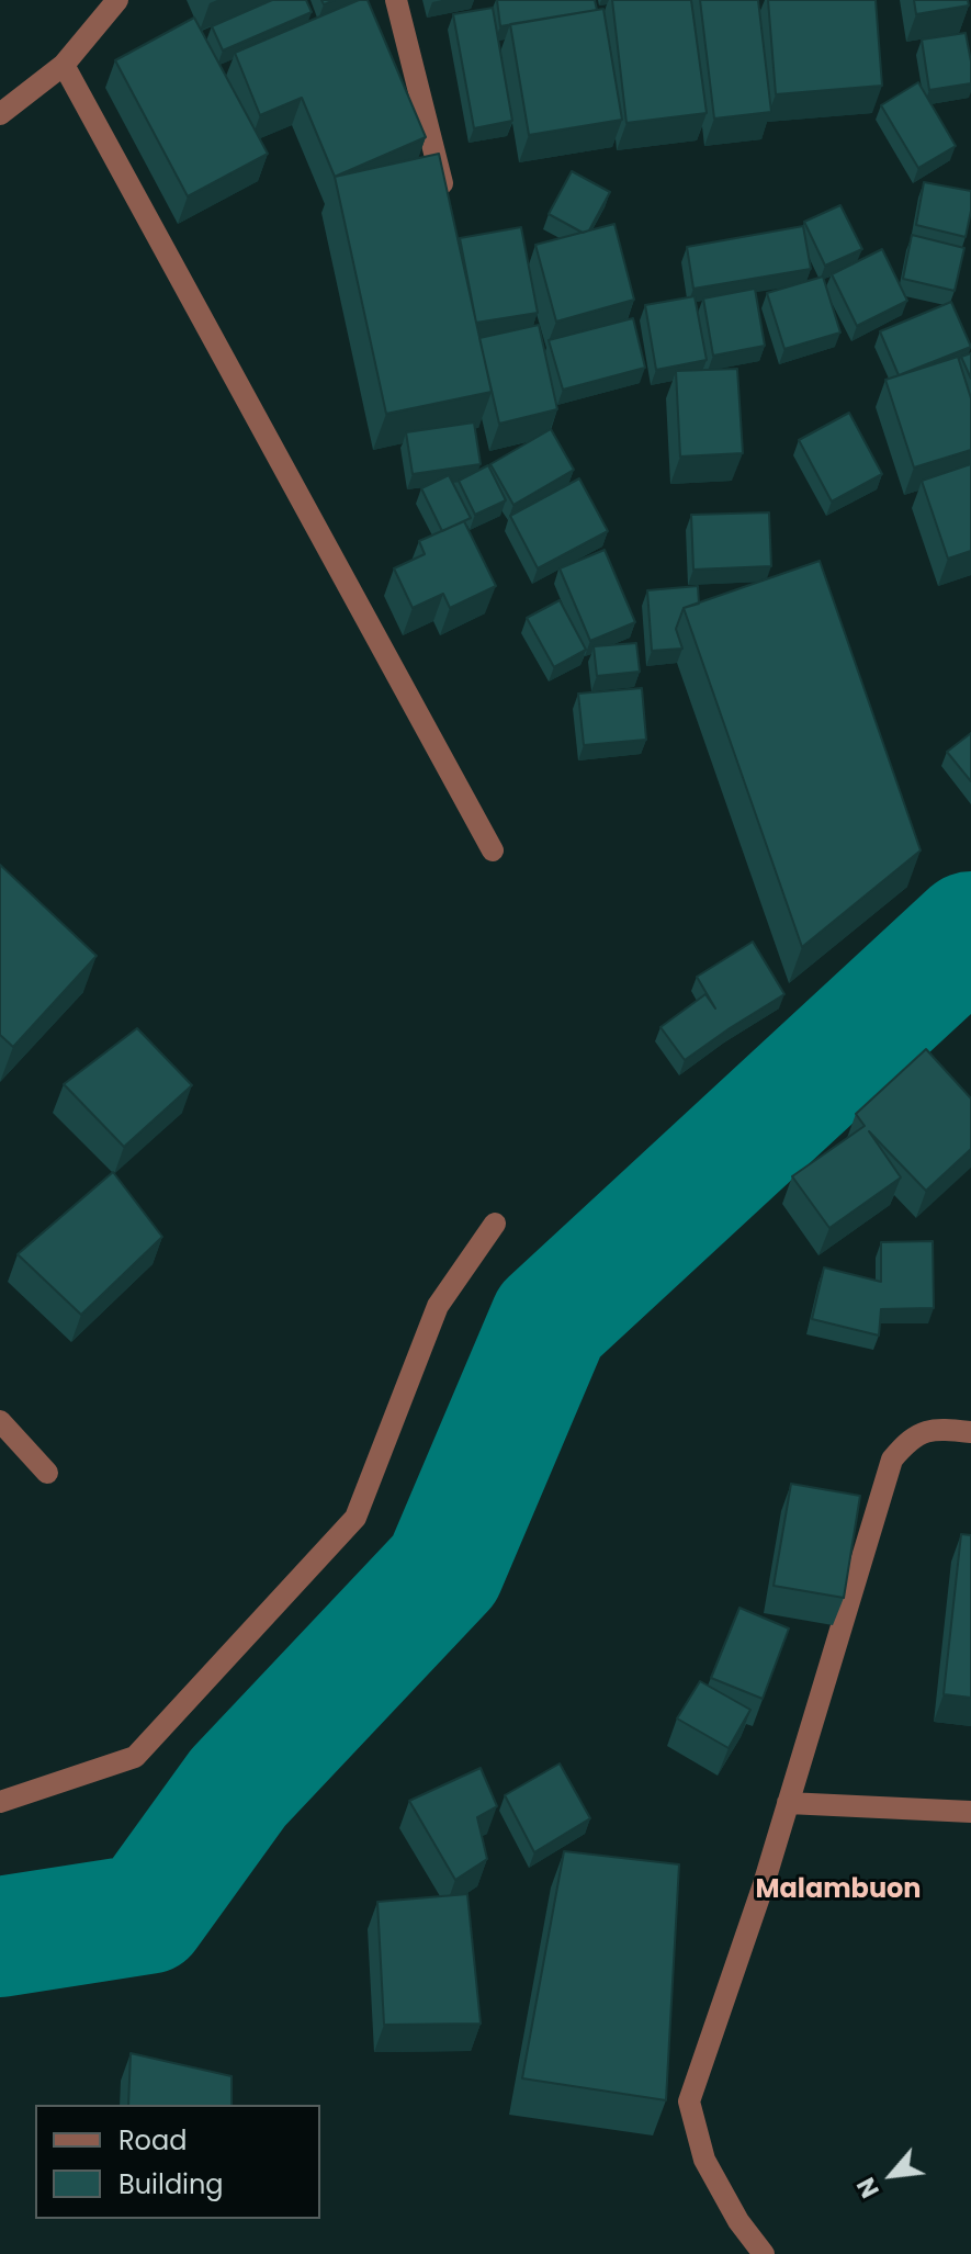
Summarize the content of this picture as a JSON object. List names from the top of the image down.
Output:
{
  "districts": ["Malambuon"],
  "legend": ["Road", "Building"],
  "north": "bottom left"
}
